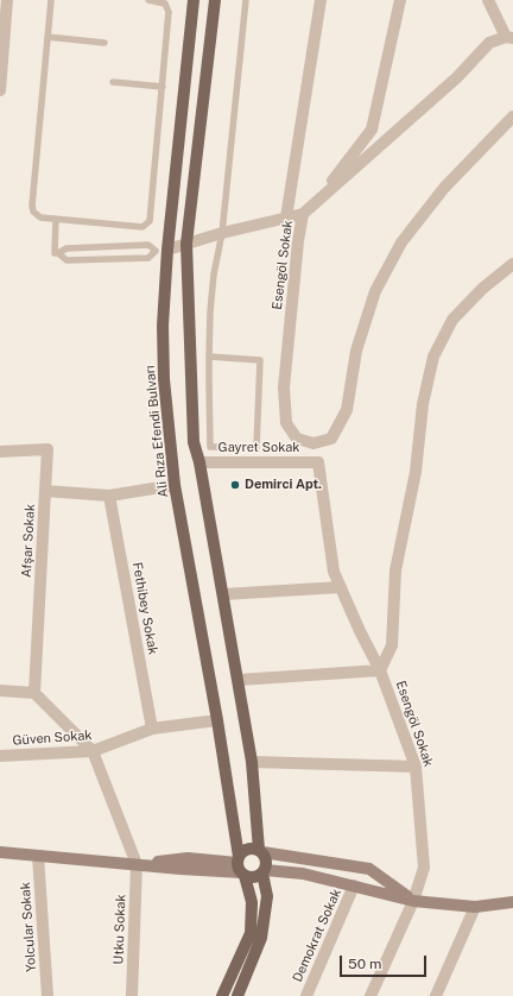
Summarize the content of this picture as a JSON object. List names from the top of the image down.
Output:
{
  "streets": {
    "main road": ["Ali Rıza Efendi Bulvarı"],
    "street": [
      "Esengöl Sokak",
      "Gayret Sokak",
      "Afşar Sokak",
      "Fethibey Sokak",
      "Güven Sokak",
      "Yolcular Sokak",
      "Utku Sokak",
      "Demokrat Sokak"
    ]
  },
  "crossings": [
    ["Esengöl Sokak", "Ali Rıza Efendi Bulvarı"],
    ["Esengöl Sokak", "Gayret Sokak"],
    ["Ali Rıza Efendi Bulvarı", "Afşar Sokak"],
    ["Ali Rıza Efendi Bulvarı", "Güven Sokak"],
    ["Afşar Sokak", "Fethibey Sokak"],
    ["Fethibey Sokak", "Güven Sokak"]
  ],
  "places": ["Demirci Apt."],
  "scale_bar": "50 m"
}
